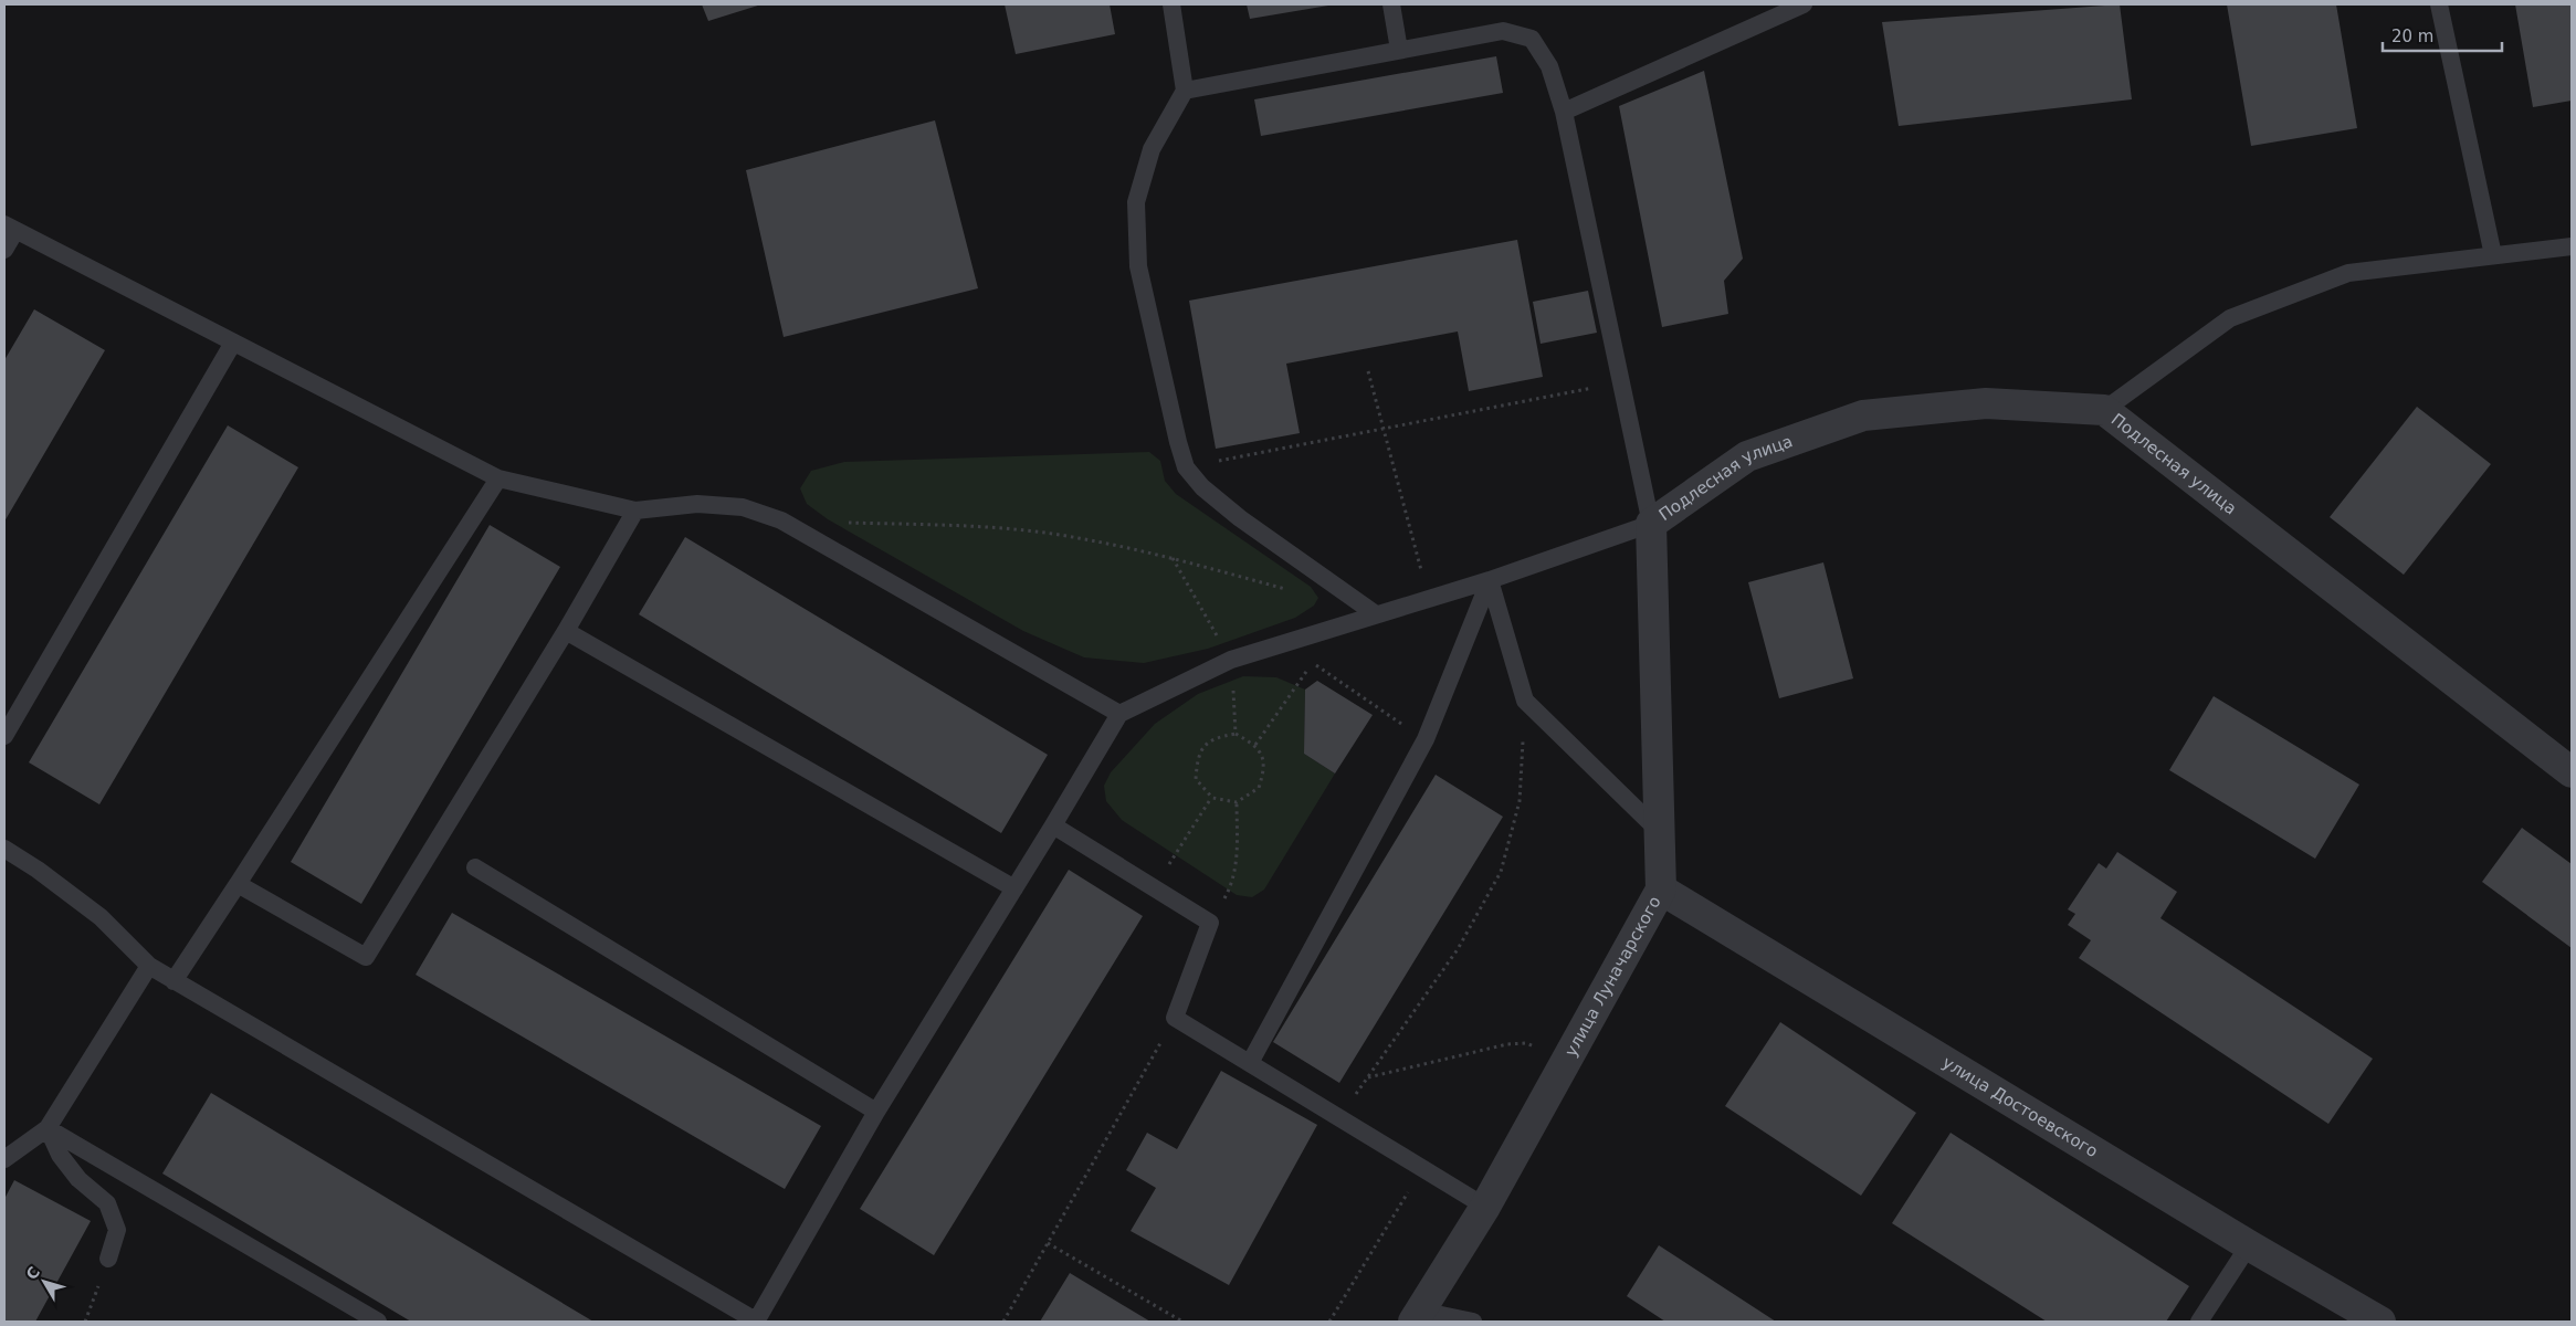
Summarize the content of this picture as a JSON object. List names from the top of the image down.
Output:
{
  "streets": {
    "street": ["Подлесная улица", "улица Луначарского", "улица Достоевского"]
  },
  "crossings": [
    ["Подлесная улица", "улица Луначарского"],
    ["улица Луначарского", "улица Достоевского"]
  ],
  "scale_bar": "20 m",
  "north": "top left"
}
